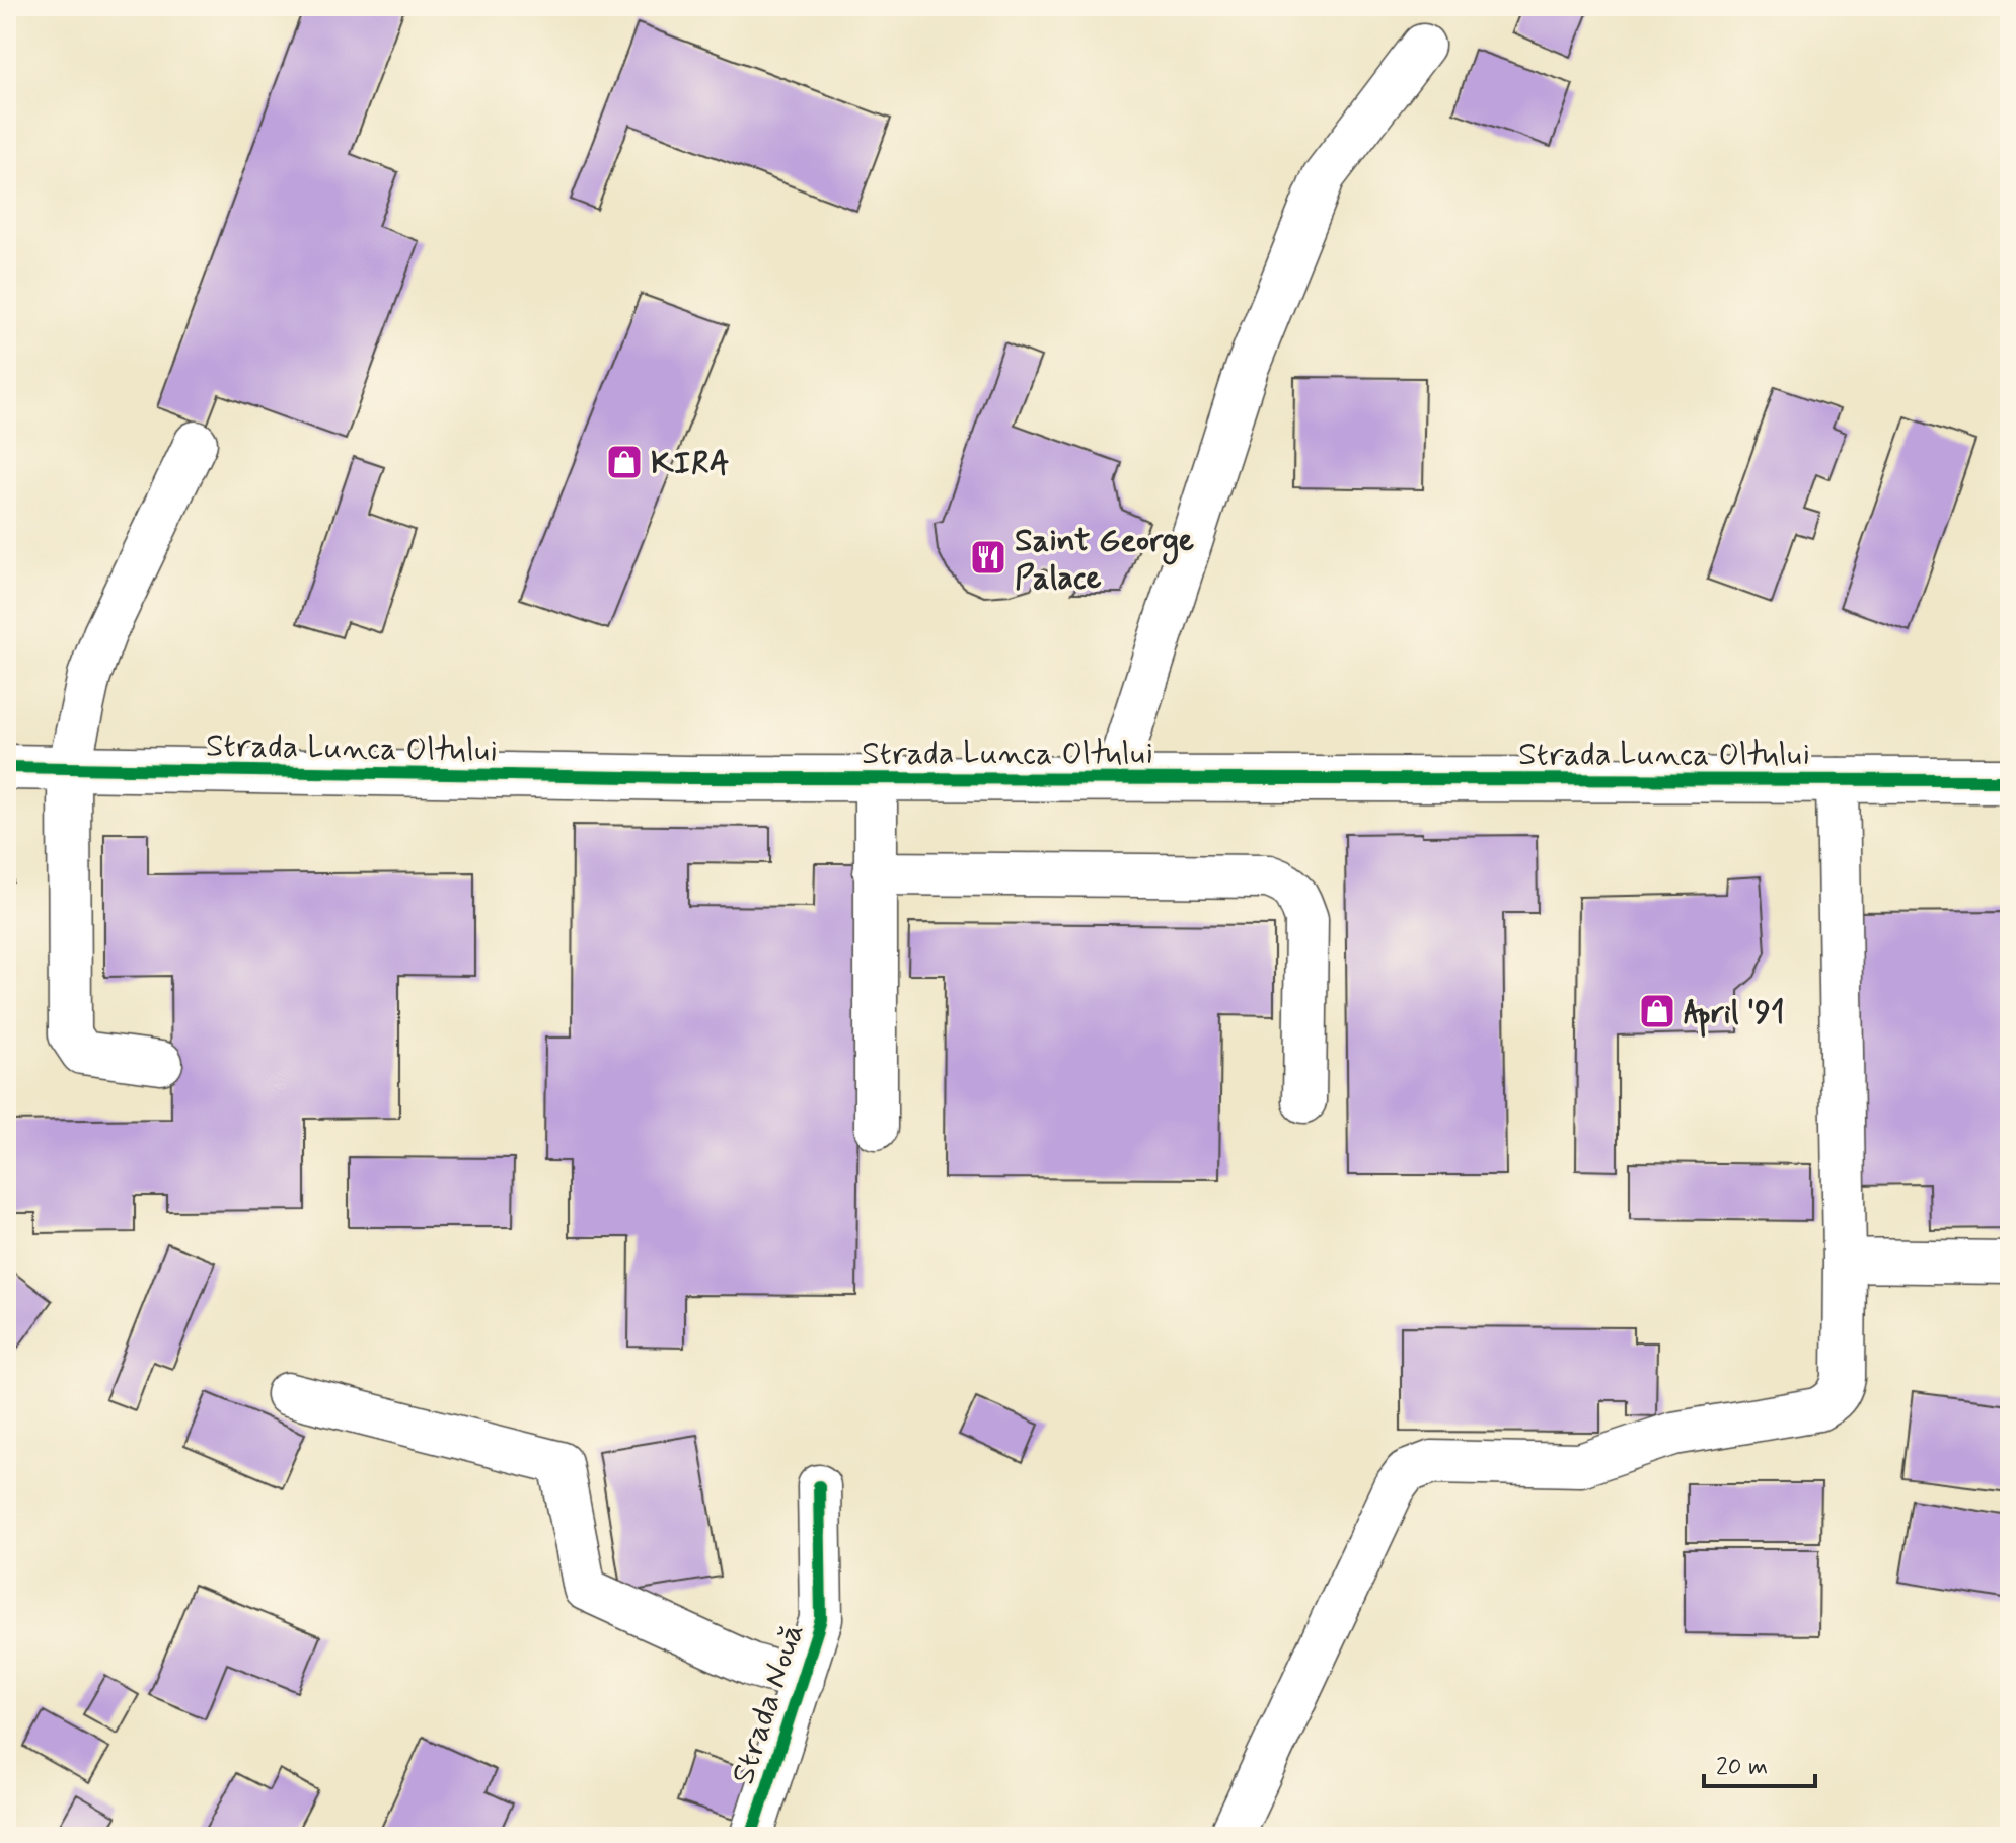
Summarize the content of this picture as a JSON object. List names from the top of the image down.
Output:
{
  "streets": {
    "main road": ["Strada Lunca Oltului"],
    "street": ["Strada Nouă"]
  },
  "places": {
    "shop": ["KIRA", "April '91"],
    "restaurant": ["Saint George Palace"]
  },
  "scale_bar": "20 m"
}
